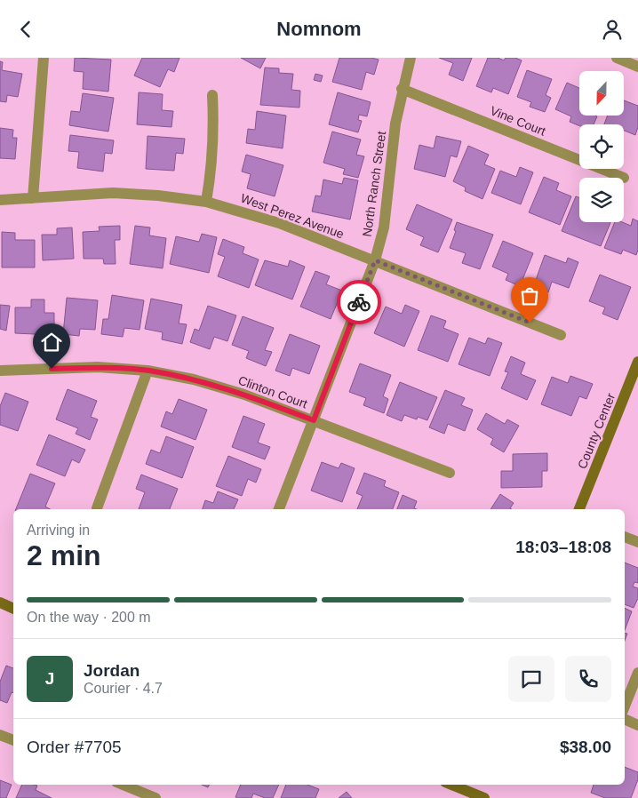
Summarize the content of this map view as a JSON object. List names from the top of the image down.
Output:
{
  "streets": {
    "street": [
      "Vine Court",
      "North Ranch Street",
      "West Perez Avenue",
      "Clinton Court",
      "County Center"
    ]
  },
  "crossings": [
    ["Vine Court", "North Ranch Street"],
    ["North Ranch Street", "West Perez Avenue"],
    ["North Ranch Street", "Clinton Court"]
  ],
  "north": "bottom",
  "page": {
    "header": "Nomnom",
    "heading": ["2 min", "Arriving in", "18:03–18:08"],
    "panel": [
      "Jordan",
      "Courier · 4.7",
      "Order #7705",
      "$38.00"
    ],
    "bar": "On the way · 200 m",
    "round": "J"
  }
}
